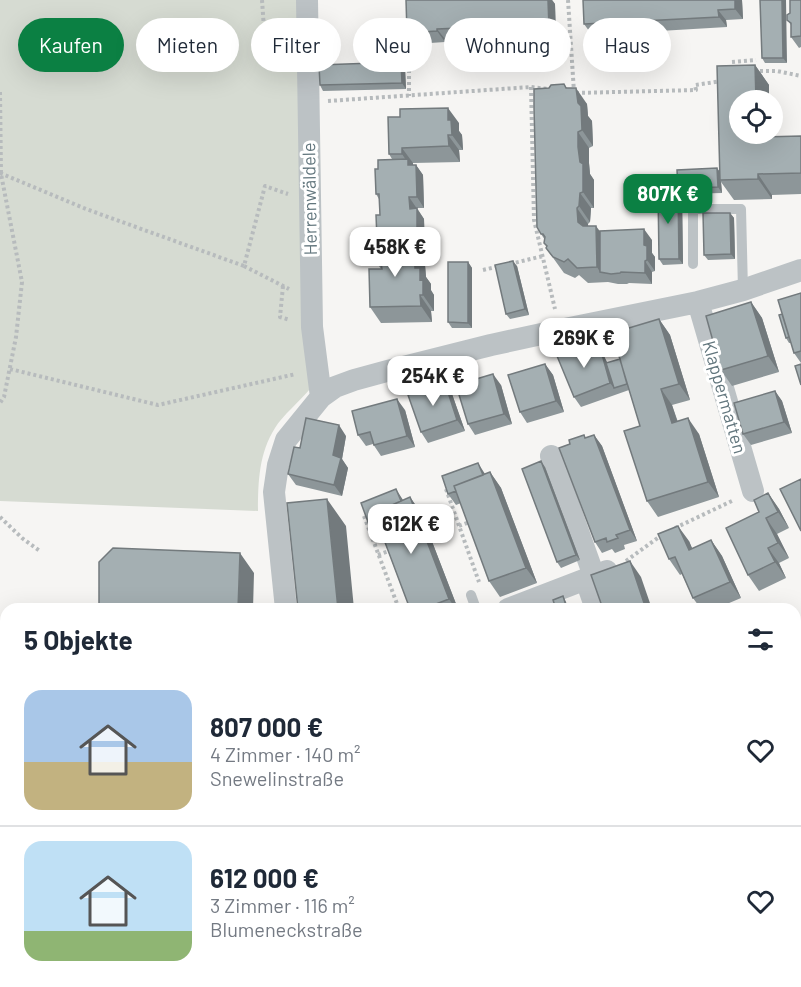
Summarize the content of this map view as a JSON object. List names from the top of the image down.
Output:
{
  "streets": {
    "street": ["Herrenwäldele", "Klappermatten"]
  },
  "page": {
    "chip": [
      "Kaufen",
      "Mieten",
      "Filter",
      "Neu",
      "Wohnung",
      "Haus"
    ],
    "price": [
      "807K €",
      "458K €",
      "269K €",
      "254K €",
      "612K €"
    ],
    "heading": "5 Objekte",
    "list": [
      {
        "name": "807 000 €",
        "note": "4 Zimmer · 140 m² · Snewelinstraße"
      },
      {
        "name": "612 000 €",
        "note": "3 Zimmer · 116 m² · Blumeneckstraße"
      }
    ]
  }
}
